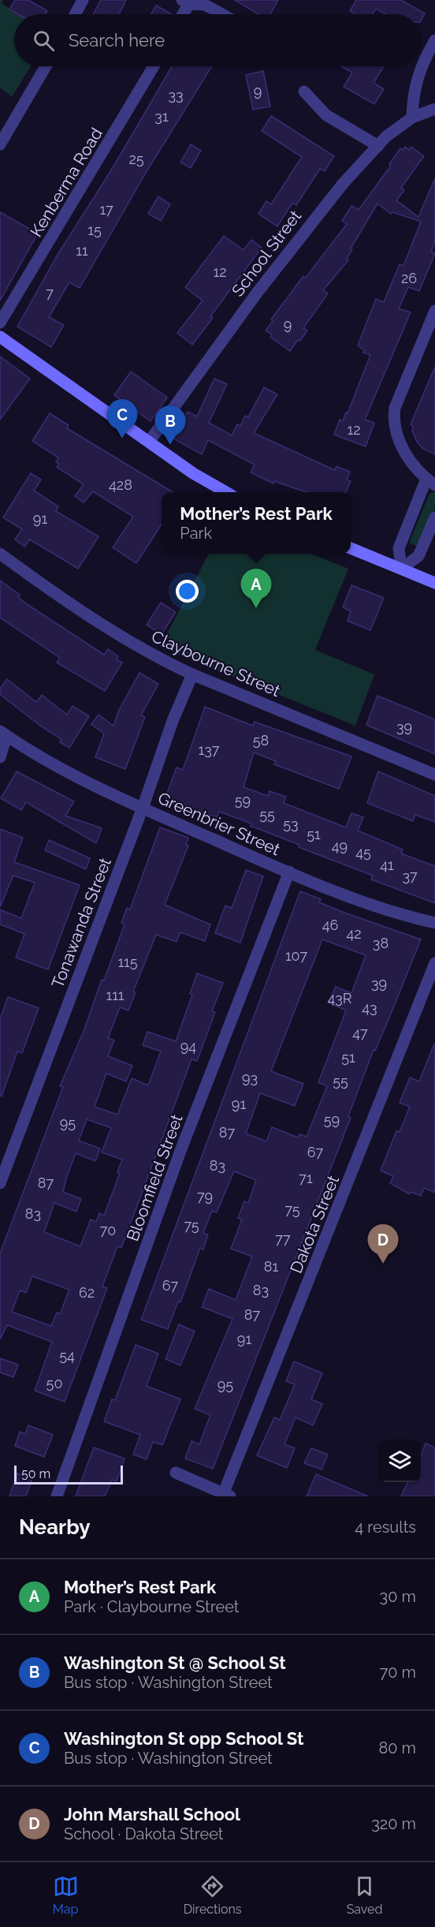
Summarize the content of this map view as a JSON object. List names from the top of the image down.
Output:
{
  "streets": {
    "street": [
      "Kenberma Road",
      "School Street",
      "Claybourne Street",
      "Greenbrier Street",
      "Tonawanda Street",
      "Bloomfield Street",
      "Dakota Street"
    ]
  },
  "crossings": [
    ["Claybourne Street", "Tonawanda Street"],
    ["Greenbrier Street", "Tonawanda Street"],
    ["Greenbrier Street", "Bloomfield Street"]
  ],
  "house_numbers": [
    "9",
    "33",
    "31",
    "25",
    "17",
    "15",
    "11",
    "12",
    "26",
    "7",
    "9",
    "12",
    "428",
    "91",
    "39",
    "58",
    "137",
    "59",
    "55",
    "53",
    "51",
    "49",
    "45",
    "41",
    "37",
    "46",
    "42",
    "38",
    "107",
    "115",
    "39",
    "111",
    "43R",
    "43",
    "47",
    "94",
    "51",
    "93",
    "55",
    "91",
    "59",
    "95",
    "87",
    "67",
    "83",
    "71",
    "87",
    "79",
    "75",
    "83",
    "75",
    "70",
    "77",
    "81",
    "67",
    "83",
    "62",
    "87",
    "91",
    "54",
    "50",
    "95"
  ],
  "scale_bar": "50 m",
  "page": {
    "search": "Search here",
    "pins": [
      "C",
      "B",
      "A",
      "D"
    ],
    "popup": ["Mother’s Rest Park", "Park"],
    "scale": "50 m",
    "heading": ["Nearby", "4 results"],
    "list": [
      {
        "mark": "A",
        "name": "Mother’s Rest Park",
        "note": "Park · Claybourne Street",
        "value": "30 m"
      },
      {
        "mark": "B",
        "name": "Washington St @ School St",
        "note": "Bus stop · Washington Street",
        "value": "70 m"
      },
      {
        "mark": "C",
        "name": "Washington St opp School St",
        "note": "Bus stop · Washington Street",
        "value": "80 m"
      },
      {
        "mark": "D",
        "name": "John Marshall School",
        "note": "School · Dakota Street",
        "value": "320 m"
      }
    ],
    "nav": ["Map", "Directions", "Saved"]
  }
}
